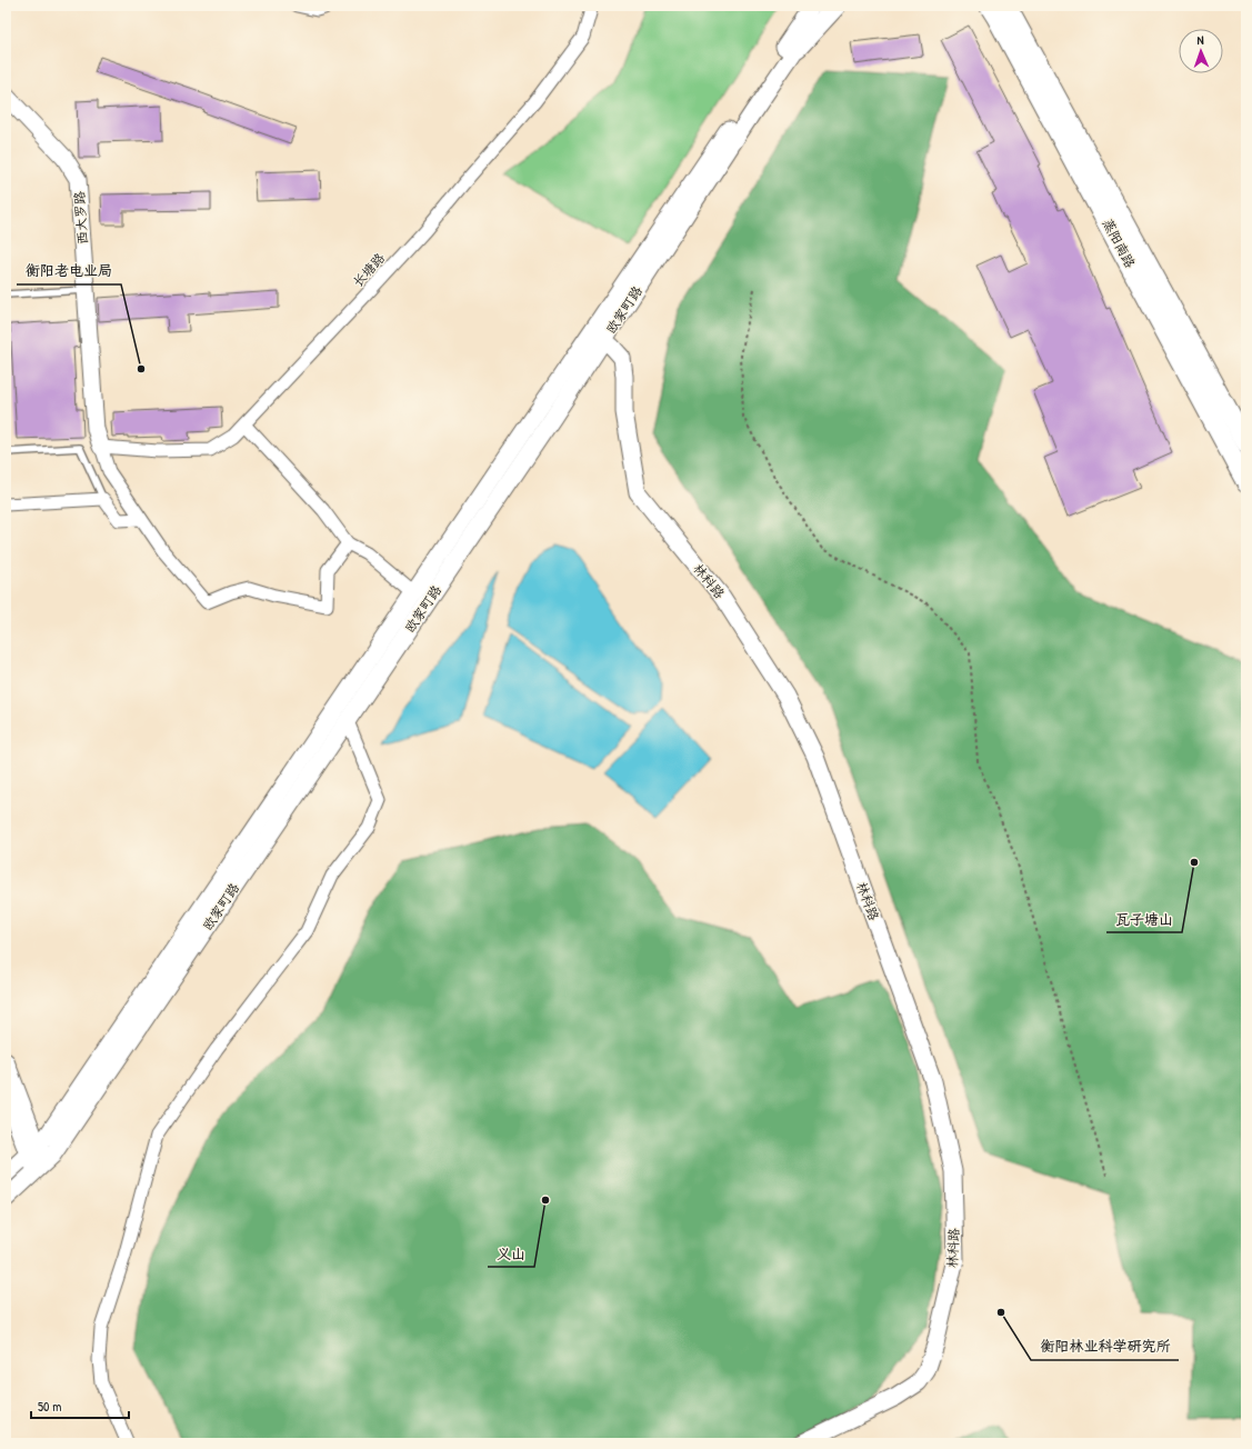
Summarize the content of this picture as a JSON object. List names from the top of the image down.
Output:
{
  "streets": {
    "main road": [
      "西大罗路",
      "蒸阳南路",
      "欧家町路",
      "林科路"
    ],
    "street": ["长塘路"]
  },
  "crossings": [
    ["西大罗路", "长塘路"],
    ["欧家町路", "林科路"]
  ],
  "places": [
    "衡阳老电业局",
    "瓦子塘山",
    "义山",
    "衡阳林业科学研究所"
  ],
  "scale_bar": "50 m",
  "north": "top"
}
